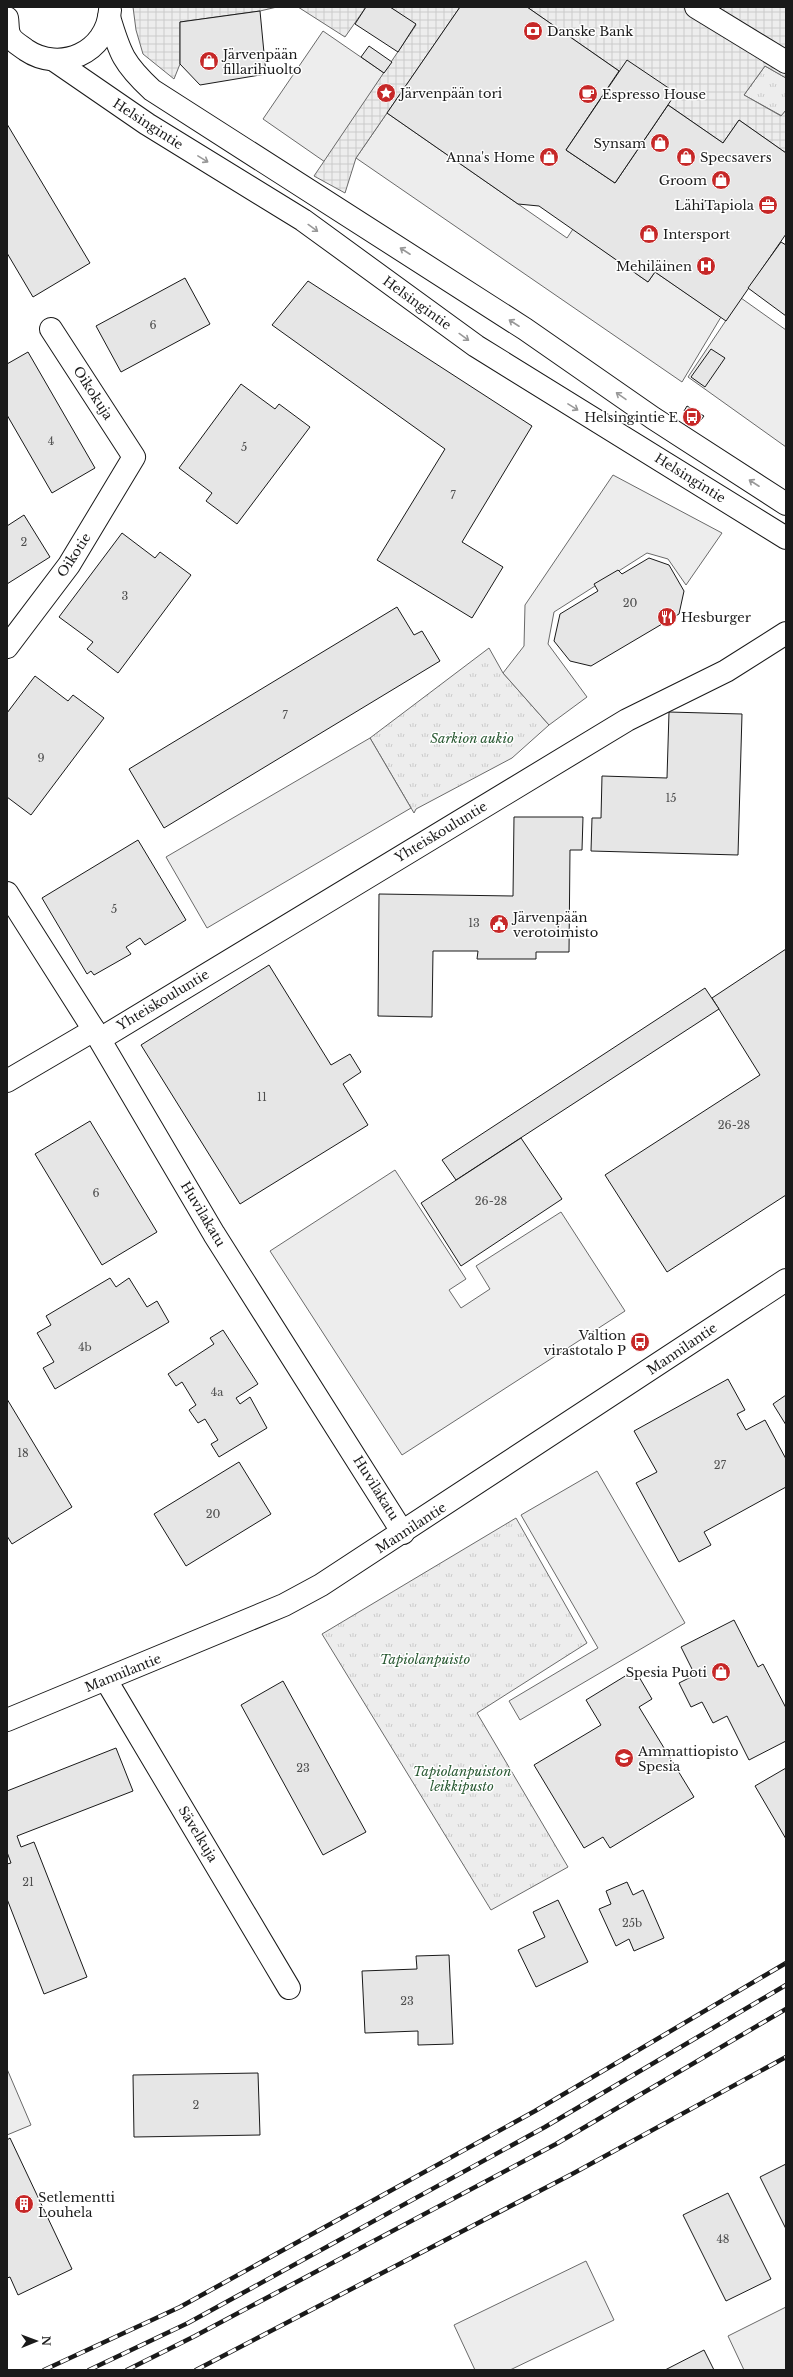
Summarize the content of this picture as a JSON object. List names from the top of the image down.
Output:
{
  "streets": {
    "street": [
      "Helsingintie",
      "Oikokuja",
      "Oikotie",
      "Yhteiskouluntie",
      "Huvilakatu",
      "Mannilantie",
      "Sävelkuja"
    ]
  },
  "crossings": [
    ["Oikokuja", "Oikotie"],
    ["Yhteiskouluntie", "Huvilakatu"],
    ["Huvilakatu", "Mannilantie"],
    ["Mannilantie", "Sävelkuja"]
  ],
  "parks": ["Sarkion aukio", "Tapiolanpuisto", "Tapiolanpuiston leikkipusto"],
  "places": {
    "bank": ["Danske Bank"],
    "shop": [
      "Järvenpään fillarihuolto",
      "Synsam",
      "Anna's Home",
      "Specsavers",
      "Groom",
      "Intersport",
      "Spesia Puoti"
    ],
    "place": ["Järvenpään tori"],
    "cafe": ["Espresso House"],
    "office": ["LähiTapiola"],
    "hospital": ["Mehiläinen"],
    "bus stop": ["Helsingintie E", "Valtion virastotalo P"],
    "restaurant": ["Hesburger"],
    "public building": ["Järvenpään verotoimisto"],
    "school or university": ["Ammattiopisto Spesia"],
    "building": ["Setlementti Louhela"]
  },
  "house_numbers": [
    "6",
    "4",
    "5",
    "7",
    "2",
    "3",
    "20",
    "7",
    "9",
    "15",
    "5",
    "13",
    "11",
    "26-28",
    "6",
    "26-28",
    "4b",
    "4a",
    "18",
    "27",
    "20",
    "23",
    "21",
    "25b",
    "23",
    "2",
    "48"
  ],
  "north": "right"
}
